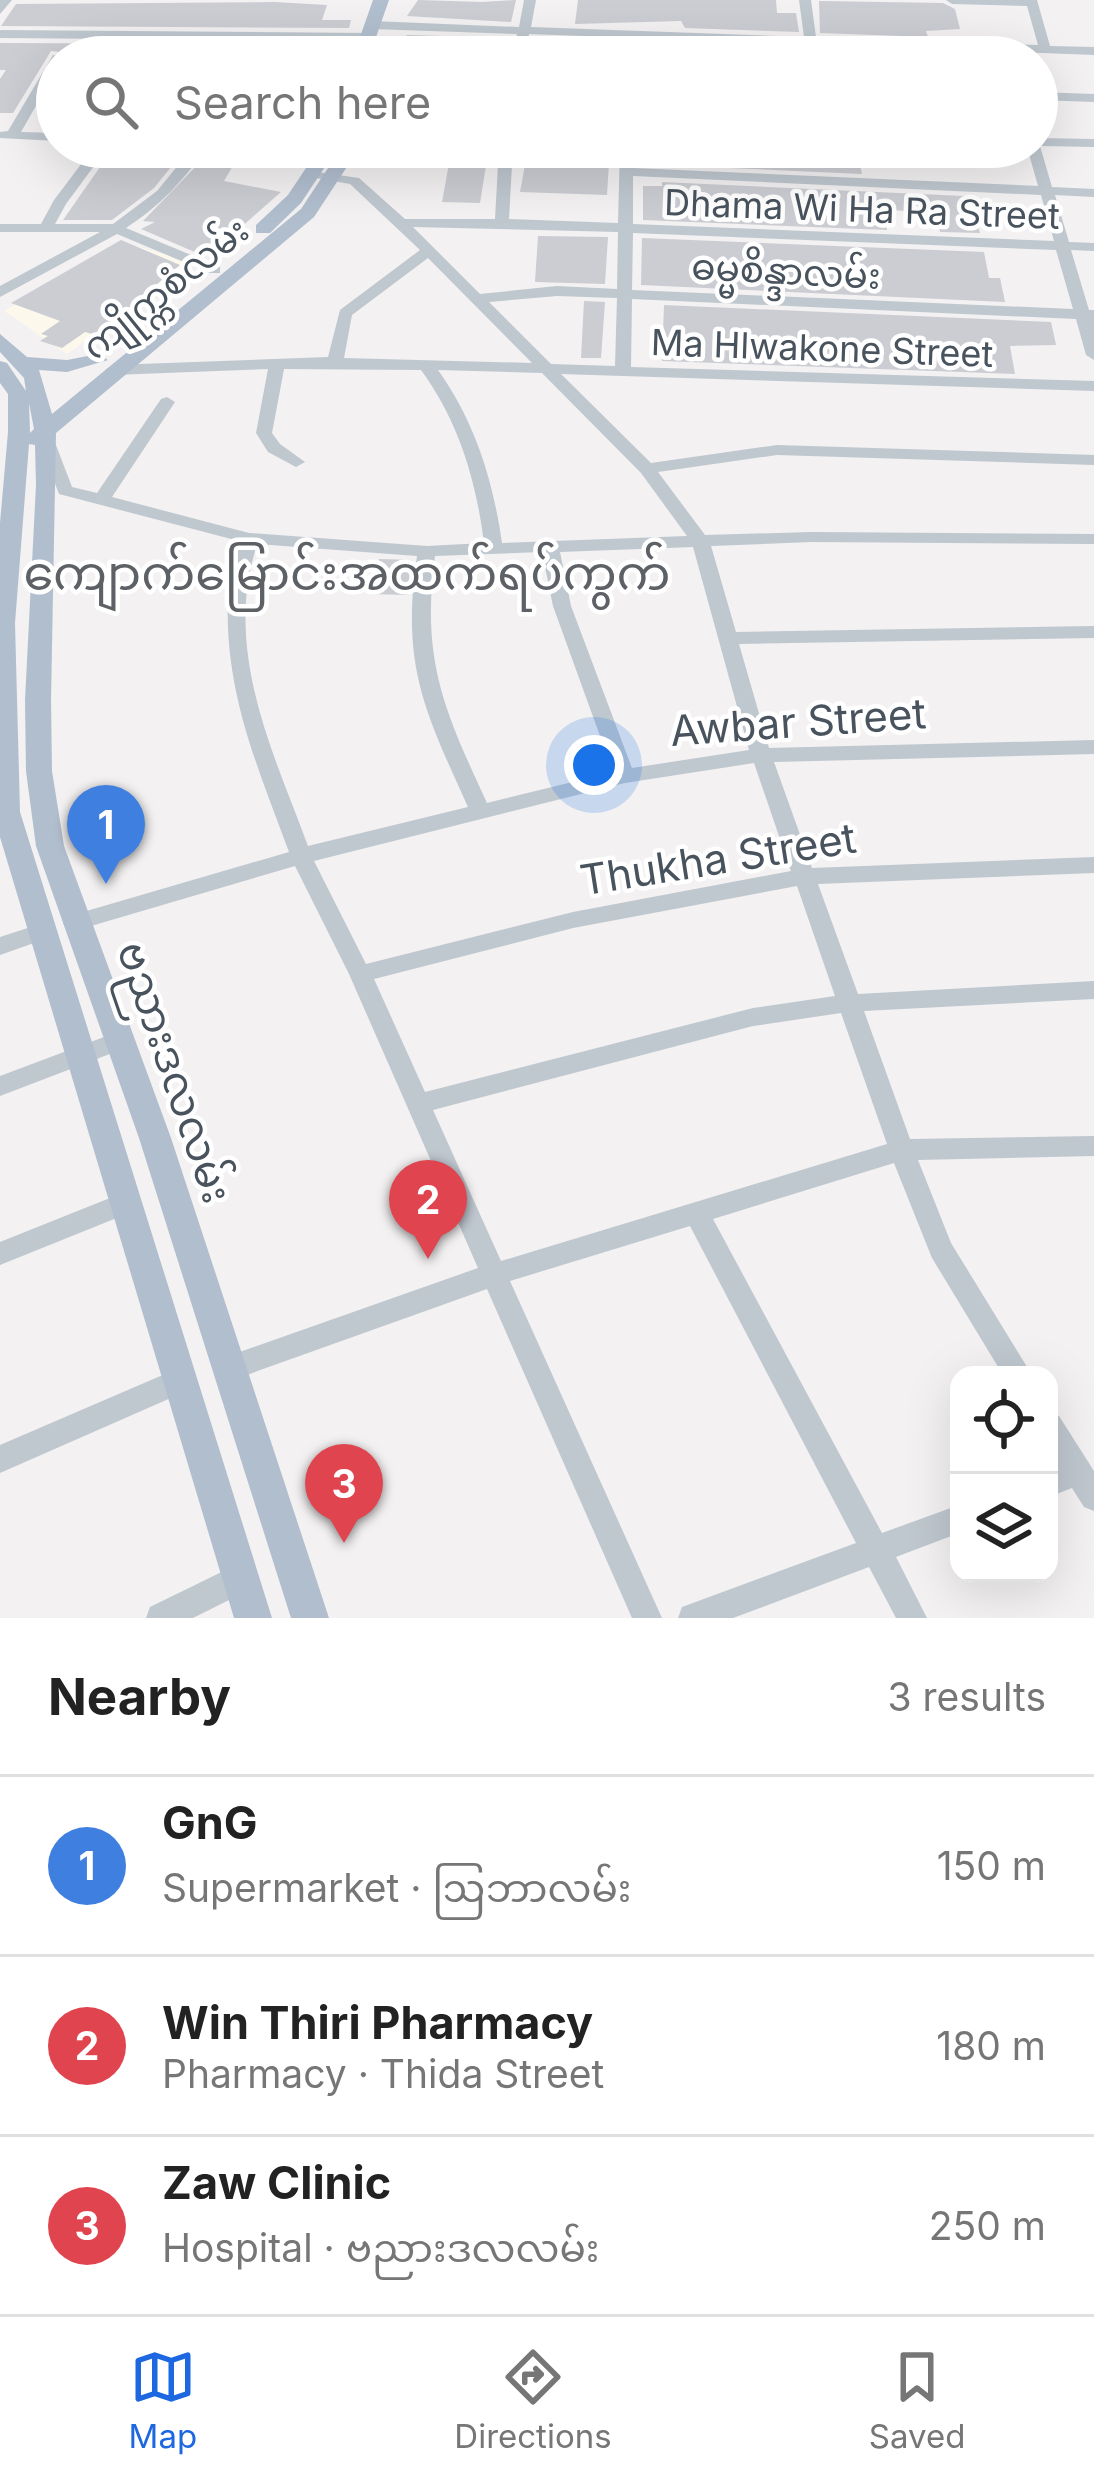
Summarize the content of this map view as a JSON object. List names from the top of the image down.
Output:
{
  "streets": {
    "main road": ["ကျိုက္ကစံလမ်း", "ဗညားဒလလမ်း"],
    "street": [
      "Dhama Wi Ha Ra Street",
      "ဓမ္မစိန္ဒာလမ်း",
      "Ma Hlwakone Street",
      "Awbar Street",
      "Thukha Street"
    ]
  },
  "crossings": [
    ["ကျိုက္ကစံလမ်း", "Ma Hlwakone Street"],
    ["ကျိုက္ကစံလမ်း", "ဗညားဒလလမ်း"],
    ["Awbar Street", "ဗညားဒလလမ်း"]
  ],
  "districts": ["ကျောက်မြောင်းအထက်ရပ်ကွက်"],
  "page": {
    "search": "Search here",
    "pins": ["1", "2", "3"],
    "heading": ["Nearby", "3 results"],
    "list": [
      {
        "mark": "1",
        "name": "GnG",
        "note": "Supermarket · ဩဘာလမ်း",
        "value": "150 m"
      },
      {
        "mark": "2",
        "name": "Win Thiri Pharmacy",
        "note": "Pharmacy · Thida Street",
        "value": "180 m"
      },
      {
        "mark": "3",
        "name": "Zaw Clinic",
        "note": "Hospital · ဗညားဒလလမ်း",
        "value": "250 m"
      }
    ],
    "nav": ["Map", "Directions", "Saved"]
  }
}
